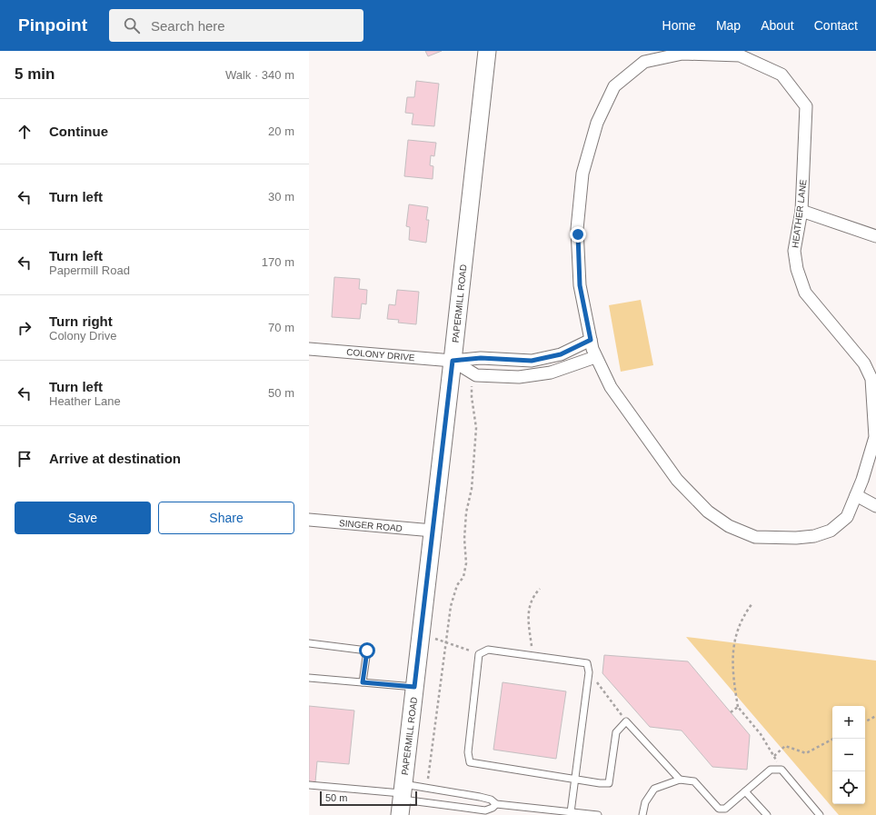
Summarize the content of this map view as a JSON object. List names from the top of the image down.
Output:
{
  "streets": {
    "main road": ["PAPERMILL ROAD"],
    "street": ["HEATHER LANE", "COLONY DRIVE", "SINGER ROAD"]
  },
  "crossings": [
    ["HEATHER LANE", "COLONY DRIVE"],
    ["PAPERMILL ROAD", "COLONY DRIVE"],
    ["PAPERMILL ROAD", "SINGER ROAD"]
  ],
  "scale_bar": "50 m",
  "page": {
    "header": "Pinpoint",
    "search": "Search here",
    "nav": [
      "Home",
      "Map",
      "About",
      "Contact"
    ],
    "heading": ["5 min", "Walk · 340 m"],
    "list": [
      ["Continue", "20 m"],
      ["Turn left", "30 m"],
      ["Turn left", "Papermill Road", "170 m"],
      ["Turn right", "Colony Drive", "70 m"],
      ["Turn left", "Heather Lane", "50 m"],
      "Arrive at destination"
    ],
    "buttons": ["Save", "Share"],
    "map_buttons": ["+", "−"],
    "scale": "50 m"
  }
}
